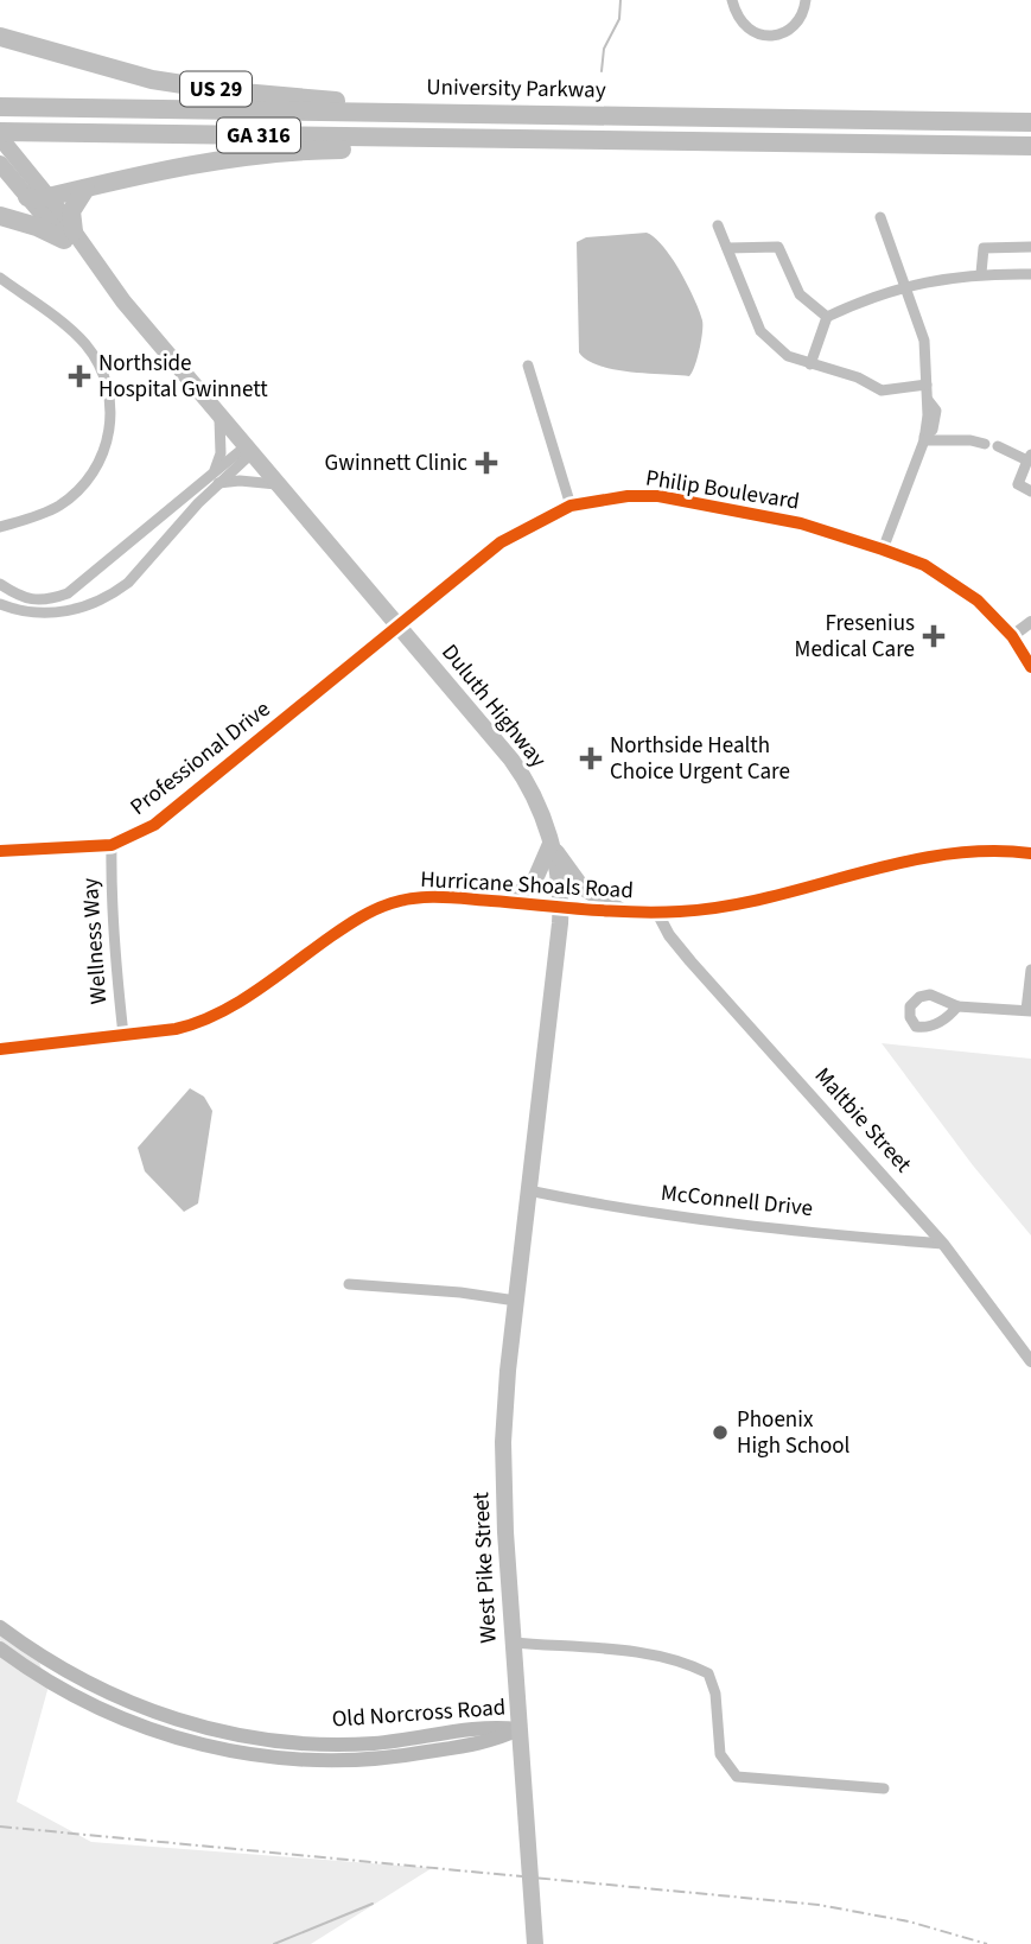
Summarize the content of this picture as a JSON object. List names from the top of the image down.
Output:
{
  "streets": {
    "highway": ["US 29", "University Parkway", "GA 316"],
    "main road": ["Duluth Highway", "West Pike Street", "Old Norcross Road"],
    "street": [
      "Philip Boulevard",
      "Professional Drive",
      "Hurricane Shoals Road",
      "Wellness Way",
      "Maltbie Street",
      "McConnell Drive"
    ]
  },
  "crossings": [
    ["US 29", "University Parkway"],
    ["GA 316", "Duluth Highway"],
    ["Philip Boulevard", "Duluth Highway"],
    ["Philip Boulevard", "Professional Drive"],
    ["Duluth Highway", "Professional Drive"],
    ["Duluth Highway", "Hurricane Shoals Road"],
    ["Duluth Highway", "McConnell Drive"],
    ["Duluth Highway", "West Pike Street"],
    ["Professional Drive", "Wellness Way"],
    ["Hurricane Shoals Road", "Wellness Way"],
    ["Hurricane Shoals Road", "Maltbie Street"],
    ["Maltbie Street", "McConnell Drive"],
    ["McConnell Drive", "West Pike Street"],
    ["West Pike Street", "Old Norcross Road"]
  ],
  "places": {
    "health": [
      "Northside Hospital Gwinnett",
      "Gwinnett Clinic",
      "Fresenius Medical Care",
      "Northside Health Choice Urgent Care"
    ],
    "other": ["Phoenix High School"]
  }
}
